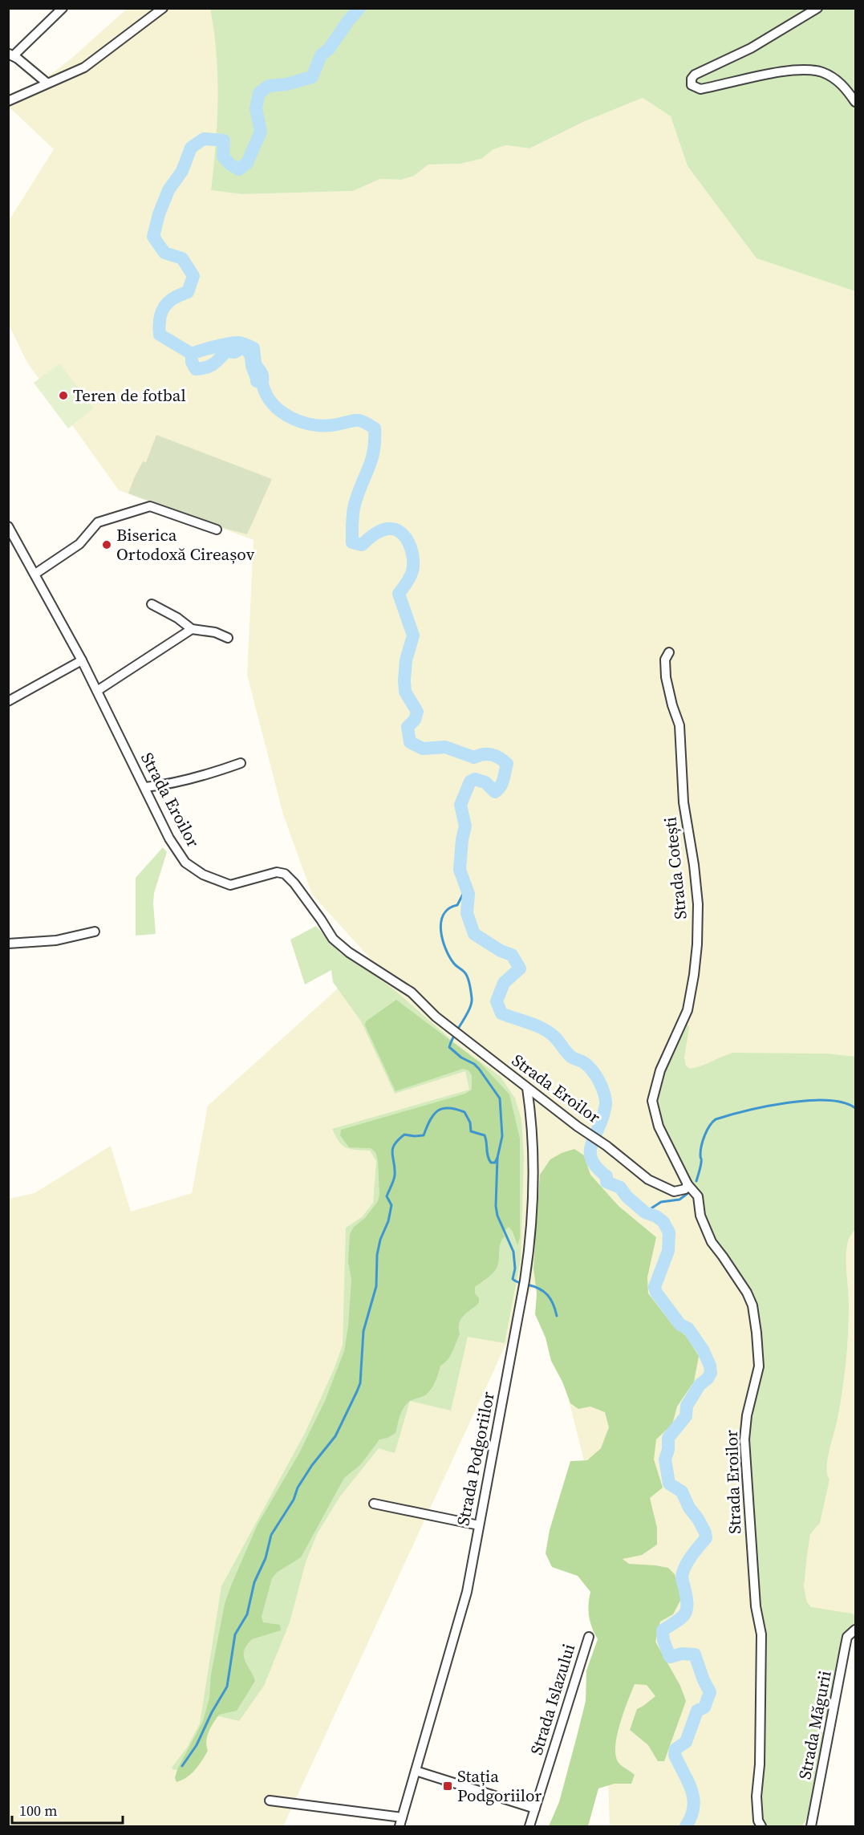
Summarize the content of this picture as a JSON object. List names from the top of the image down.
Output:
{
  "streets": {
    "street": [
      "Strada Eroilor",
      "Strada Cotești",
      "Strada Podgoriilor",
      "Strada Islazului",
      "Strada Măgurii"
    ]
  },
  "crossings": [
    ["Strada Eroilor", "Strada Cotești"],
    ["Strada Eroilor", "Strada Podgoriilor"]
  ],
  "places": {
    "other": ["Teren de fotbal", "Biserica Ortodoxă Cireașov"],
    "transit": ["Stația Podgoriilor"]
  },
  "scale_bar": "100 m"
}
